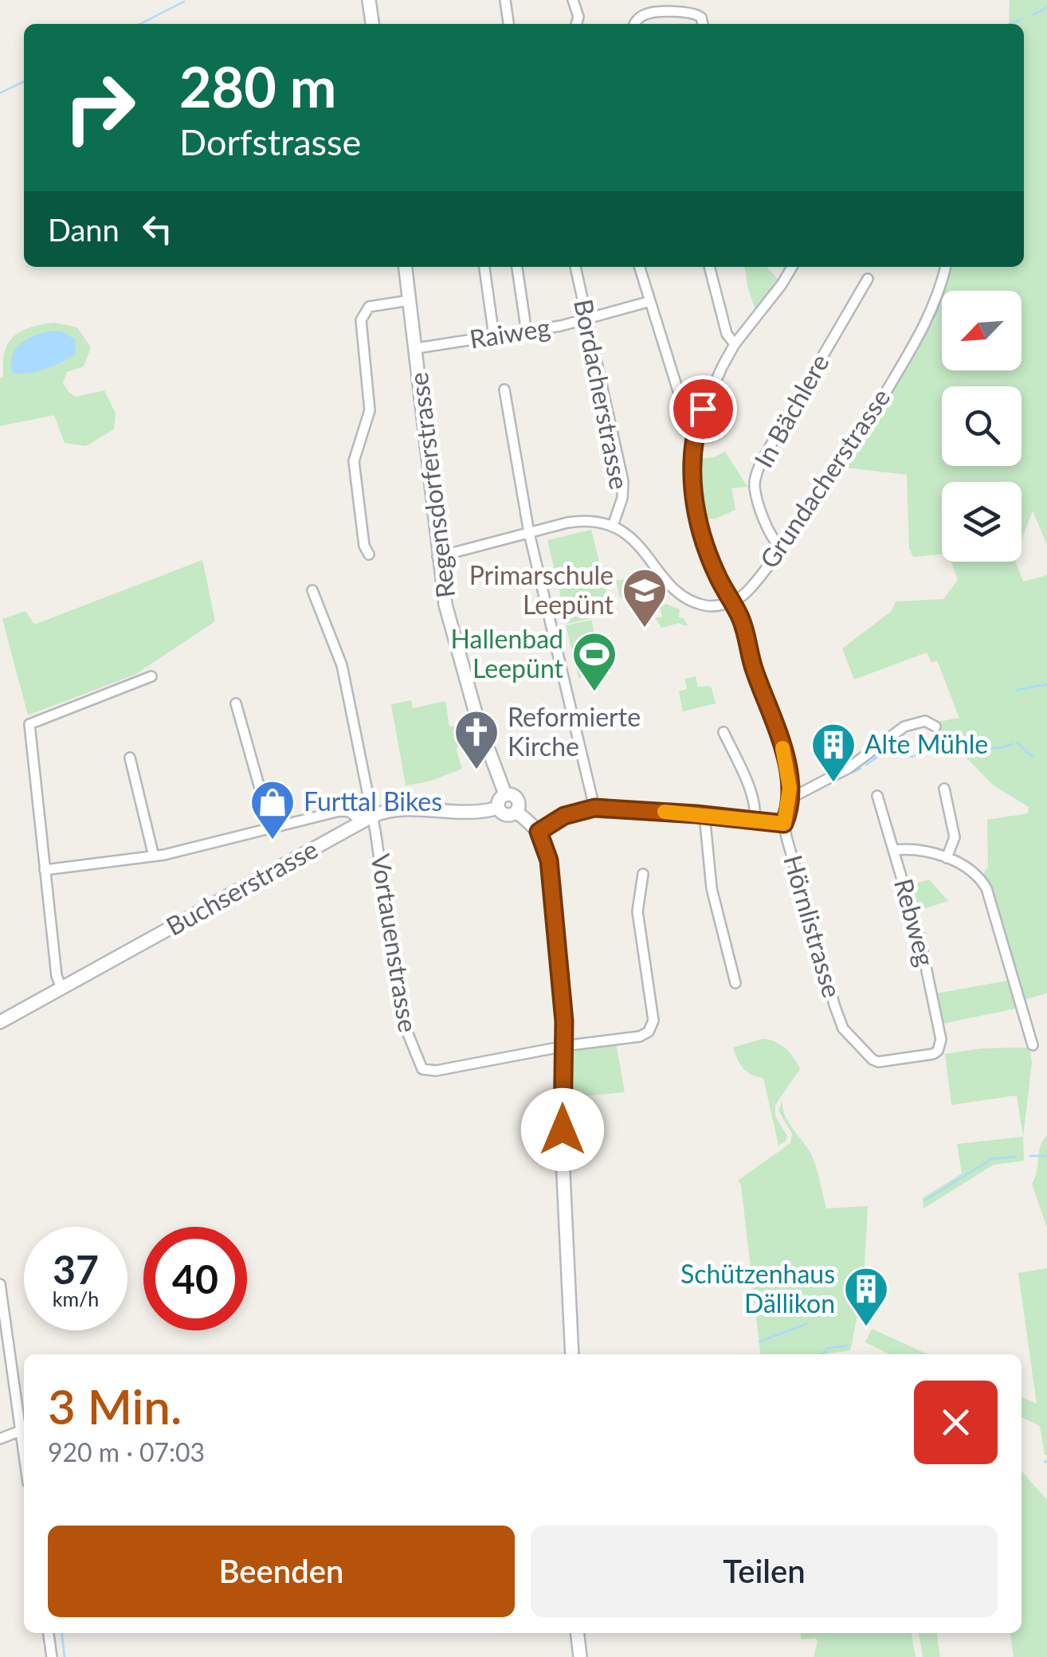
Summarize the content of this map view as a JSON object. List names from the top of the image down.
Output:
{
  "streets": {
    "street": [
      "Raiweg",
      "Bordacherstrasse",
      "In Bächlere",
      "Grundacherstrasse",
      "Regensdorferstrasse",
      "Buchserstrasse",
      "Rebweg",
      "Hörnlistrasse",
      "Vortauenstrasse"
    ]
  },
  "crossings": [
    ["Raiweg", "Bordacherstrasse"],
    ["Raiweg", "Regensdorferstrasse"],
    ["In Bächlere", "Grundacherstrasse"],
    ["Regensdorferstrasse", "Buchserstrasse"],
    ["Buchserstrasse", "Vortauenstrasse"],
    ["Rebweg", "Hörnlistrasse"]
  ],
  "places": {
    "school or university": ["Primarschule Leepünt"],
    "sports": ["Hallenbad Leepünt"],
    "church": ["Reformierte Kirche"],
    "building": ["Alte Mühle", "Schützenhaus Dällikon"],
    "shop": ["Furttal Bikes"]
  },
  "north": "bottom left",
  "page": {
    "turn": ["280 m", "Dorfstrasse"],
    "then": "Dann",
    "speed": "37 km/h",
    "limit": "40",
    "heading": ["3 Min.", "920 m · 07:03"],
    "buttons": ["Beenden", "Teilen"]
  }
}
